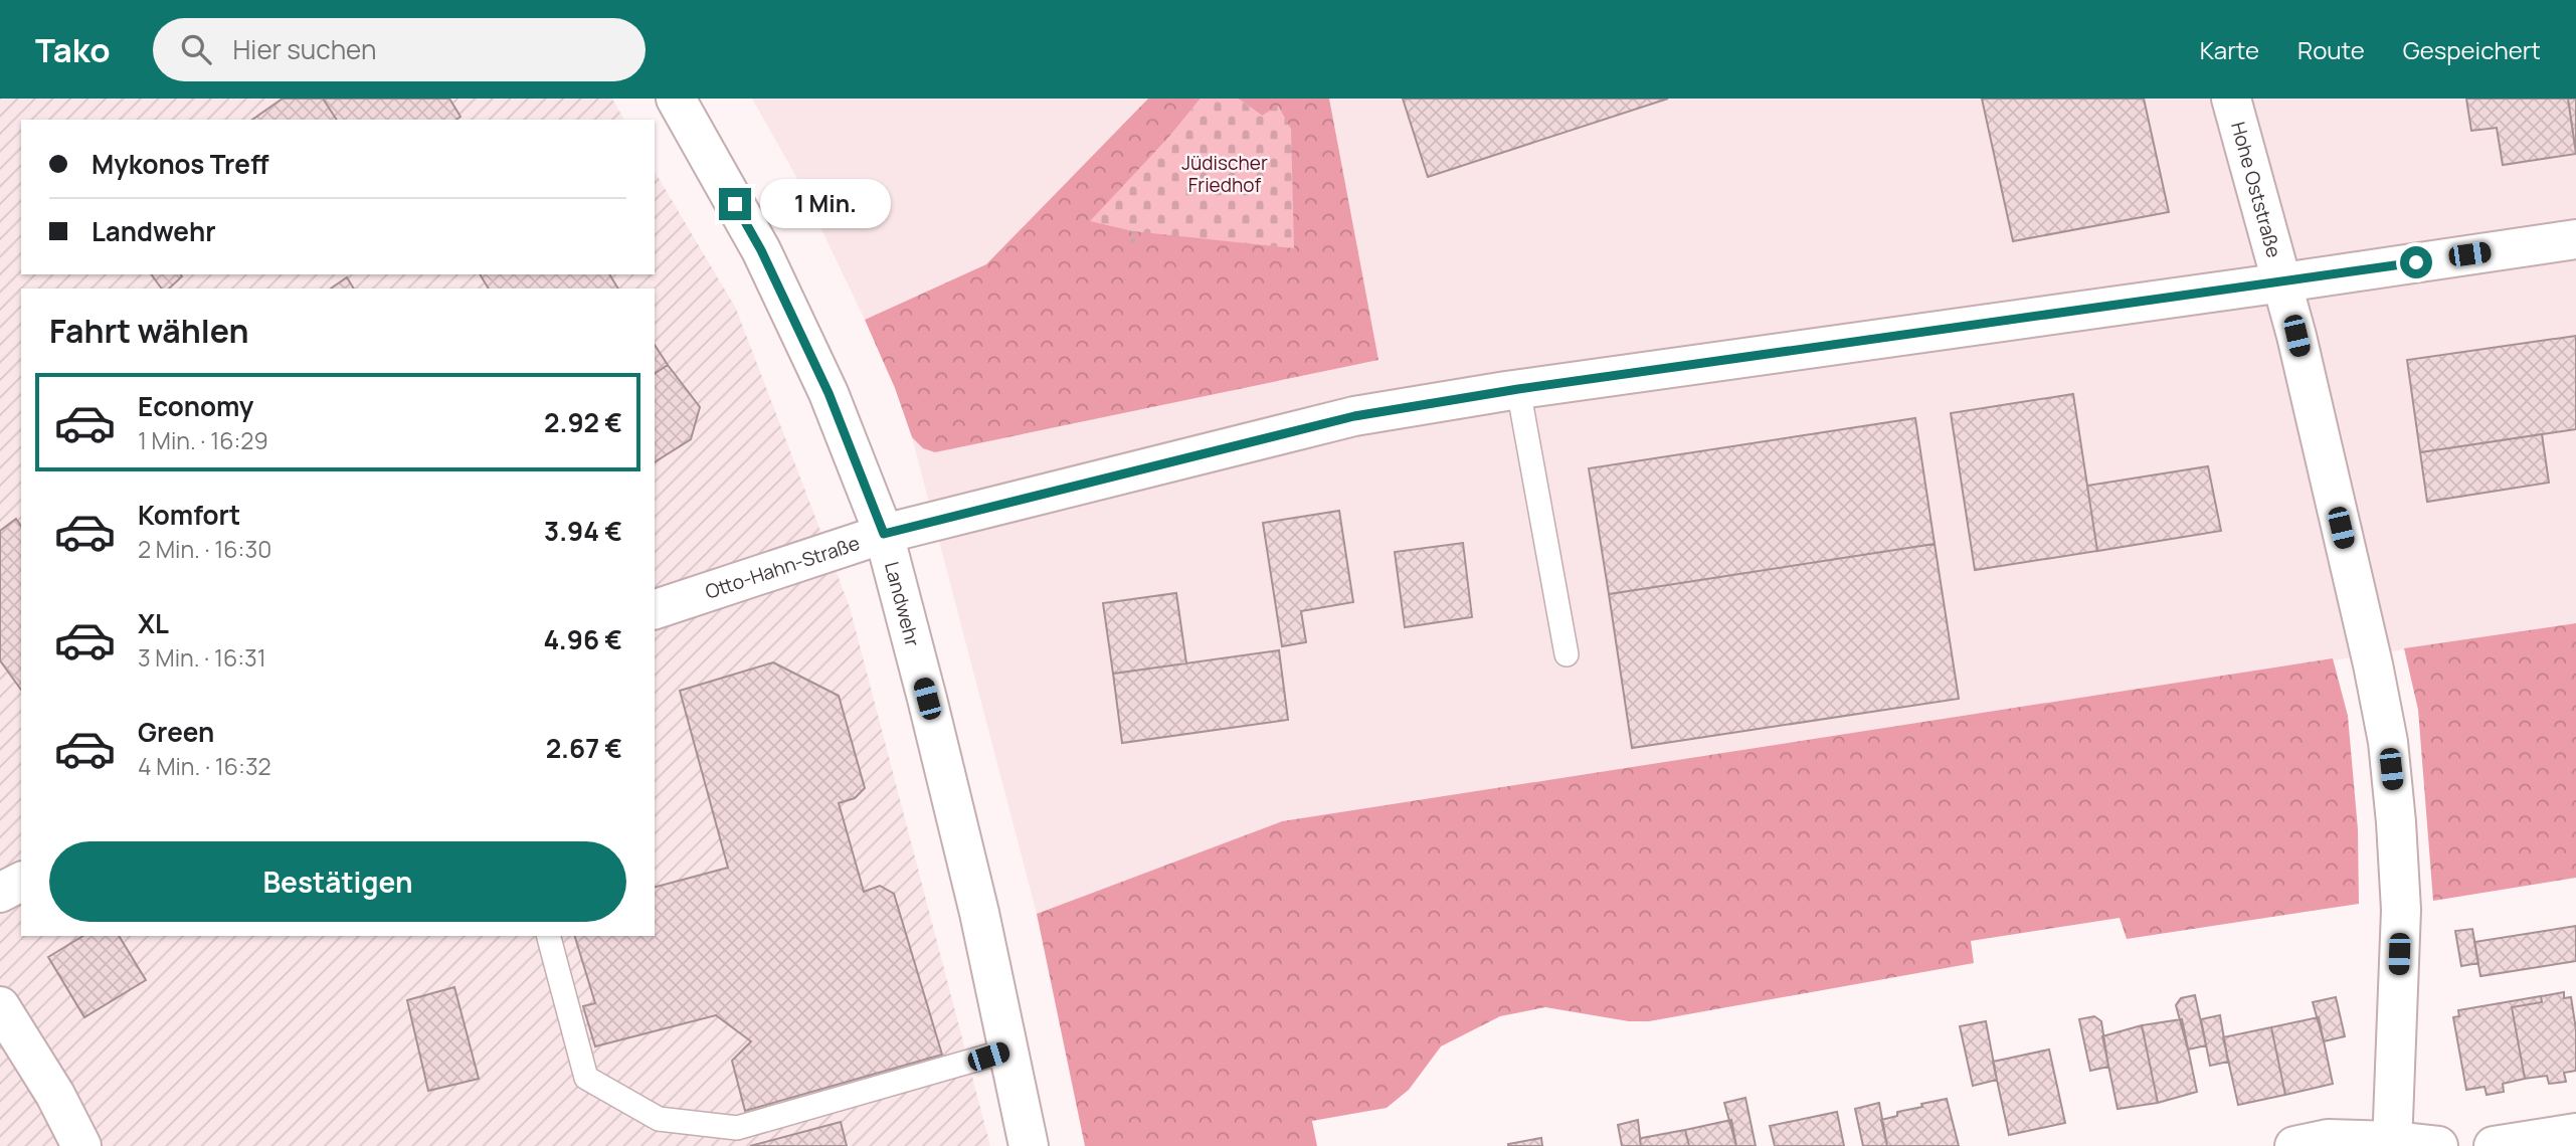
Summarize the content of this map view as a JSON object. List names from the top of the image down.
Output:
{
  "streets": {
    "street": ["Hohe Oststraße", "Otto-Hahn-Straße", "Landwehr"]
  },
  "crossings": [
    ["Hohe Oststraße", "Otto-Hahn-Straße"],
    ["Otto-Hahn-Straße", "Landwehr"]
  ],
  "parks": ["Jüdischer Friedhof"],
  "page": {
    "header": "Tako",
    "search": "Hier suchen",
    "nav": ["Karte", "Route", "Gespeichert"],
    "banner": ["Mykonos Treff", "Landwehr"],
    "bubble": "1 Min.",
    "heading": "Fahrt wählen",
    "list": [
      {
        "name": "Economy",
        "note": "1 Min. · 16:29",
        "value": "2.92 €"
      },
      {
        "name": "Komfort",
        "note": "2 Min. · 16:30",
        "value": "3.94 €"
      },
      {
        "name": "XL",
        "note": "3 Min. · 16:31",
        "value": "4.96 €"
      },
      {
        "name": "Green",
        "note": "4 Min. · 16:32",
        "value": "2.67 €"
      }
    ],
    "buttons": "Bestätigen"
  }
}
